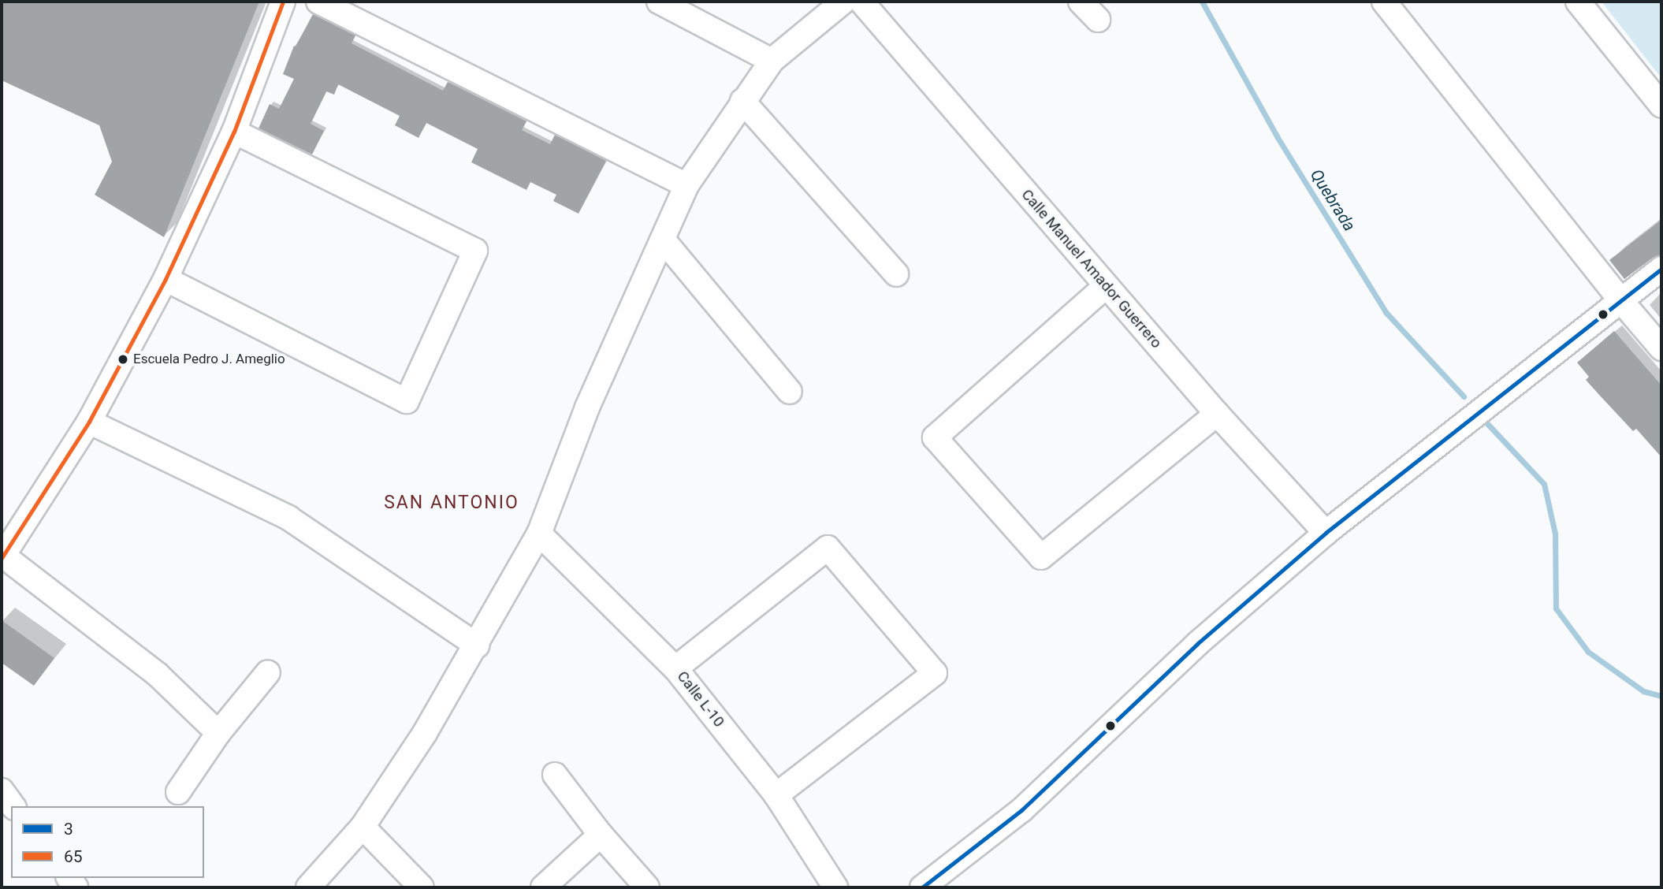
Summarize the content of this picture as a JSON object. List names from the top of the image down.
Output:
{
  "streets": {
    "street": ["Calle Manuel Amador Guerrero", "Calle L-10"]
  },
  "districts": ["SAN ANTONIO"],
  "water": ["Quebrada"],
  "places": ["Escuela Pedro J. Ameglio"],
  "lines": ["transit line 65", "transit line 3"],
  "legend": ["3", "65"]
}
